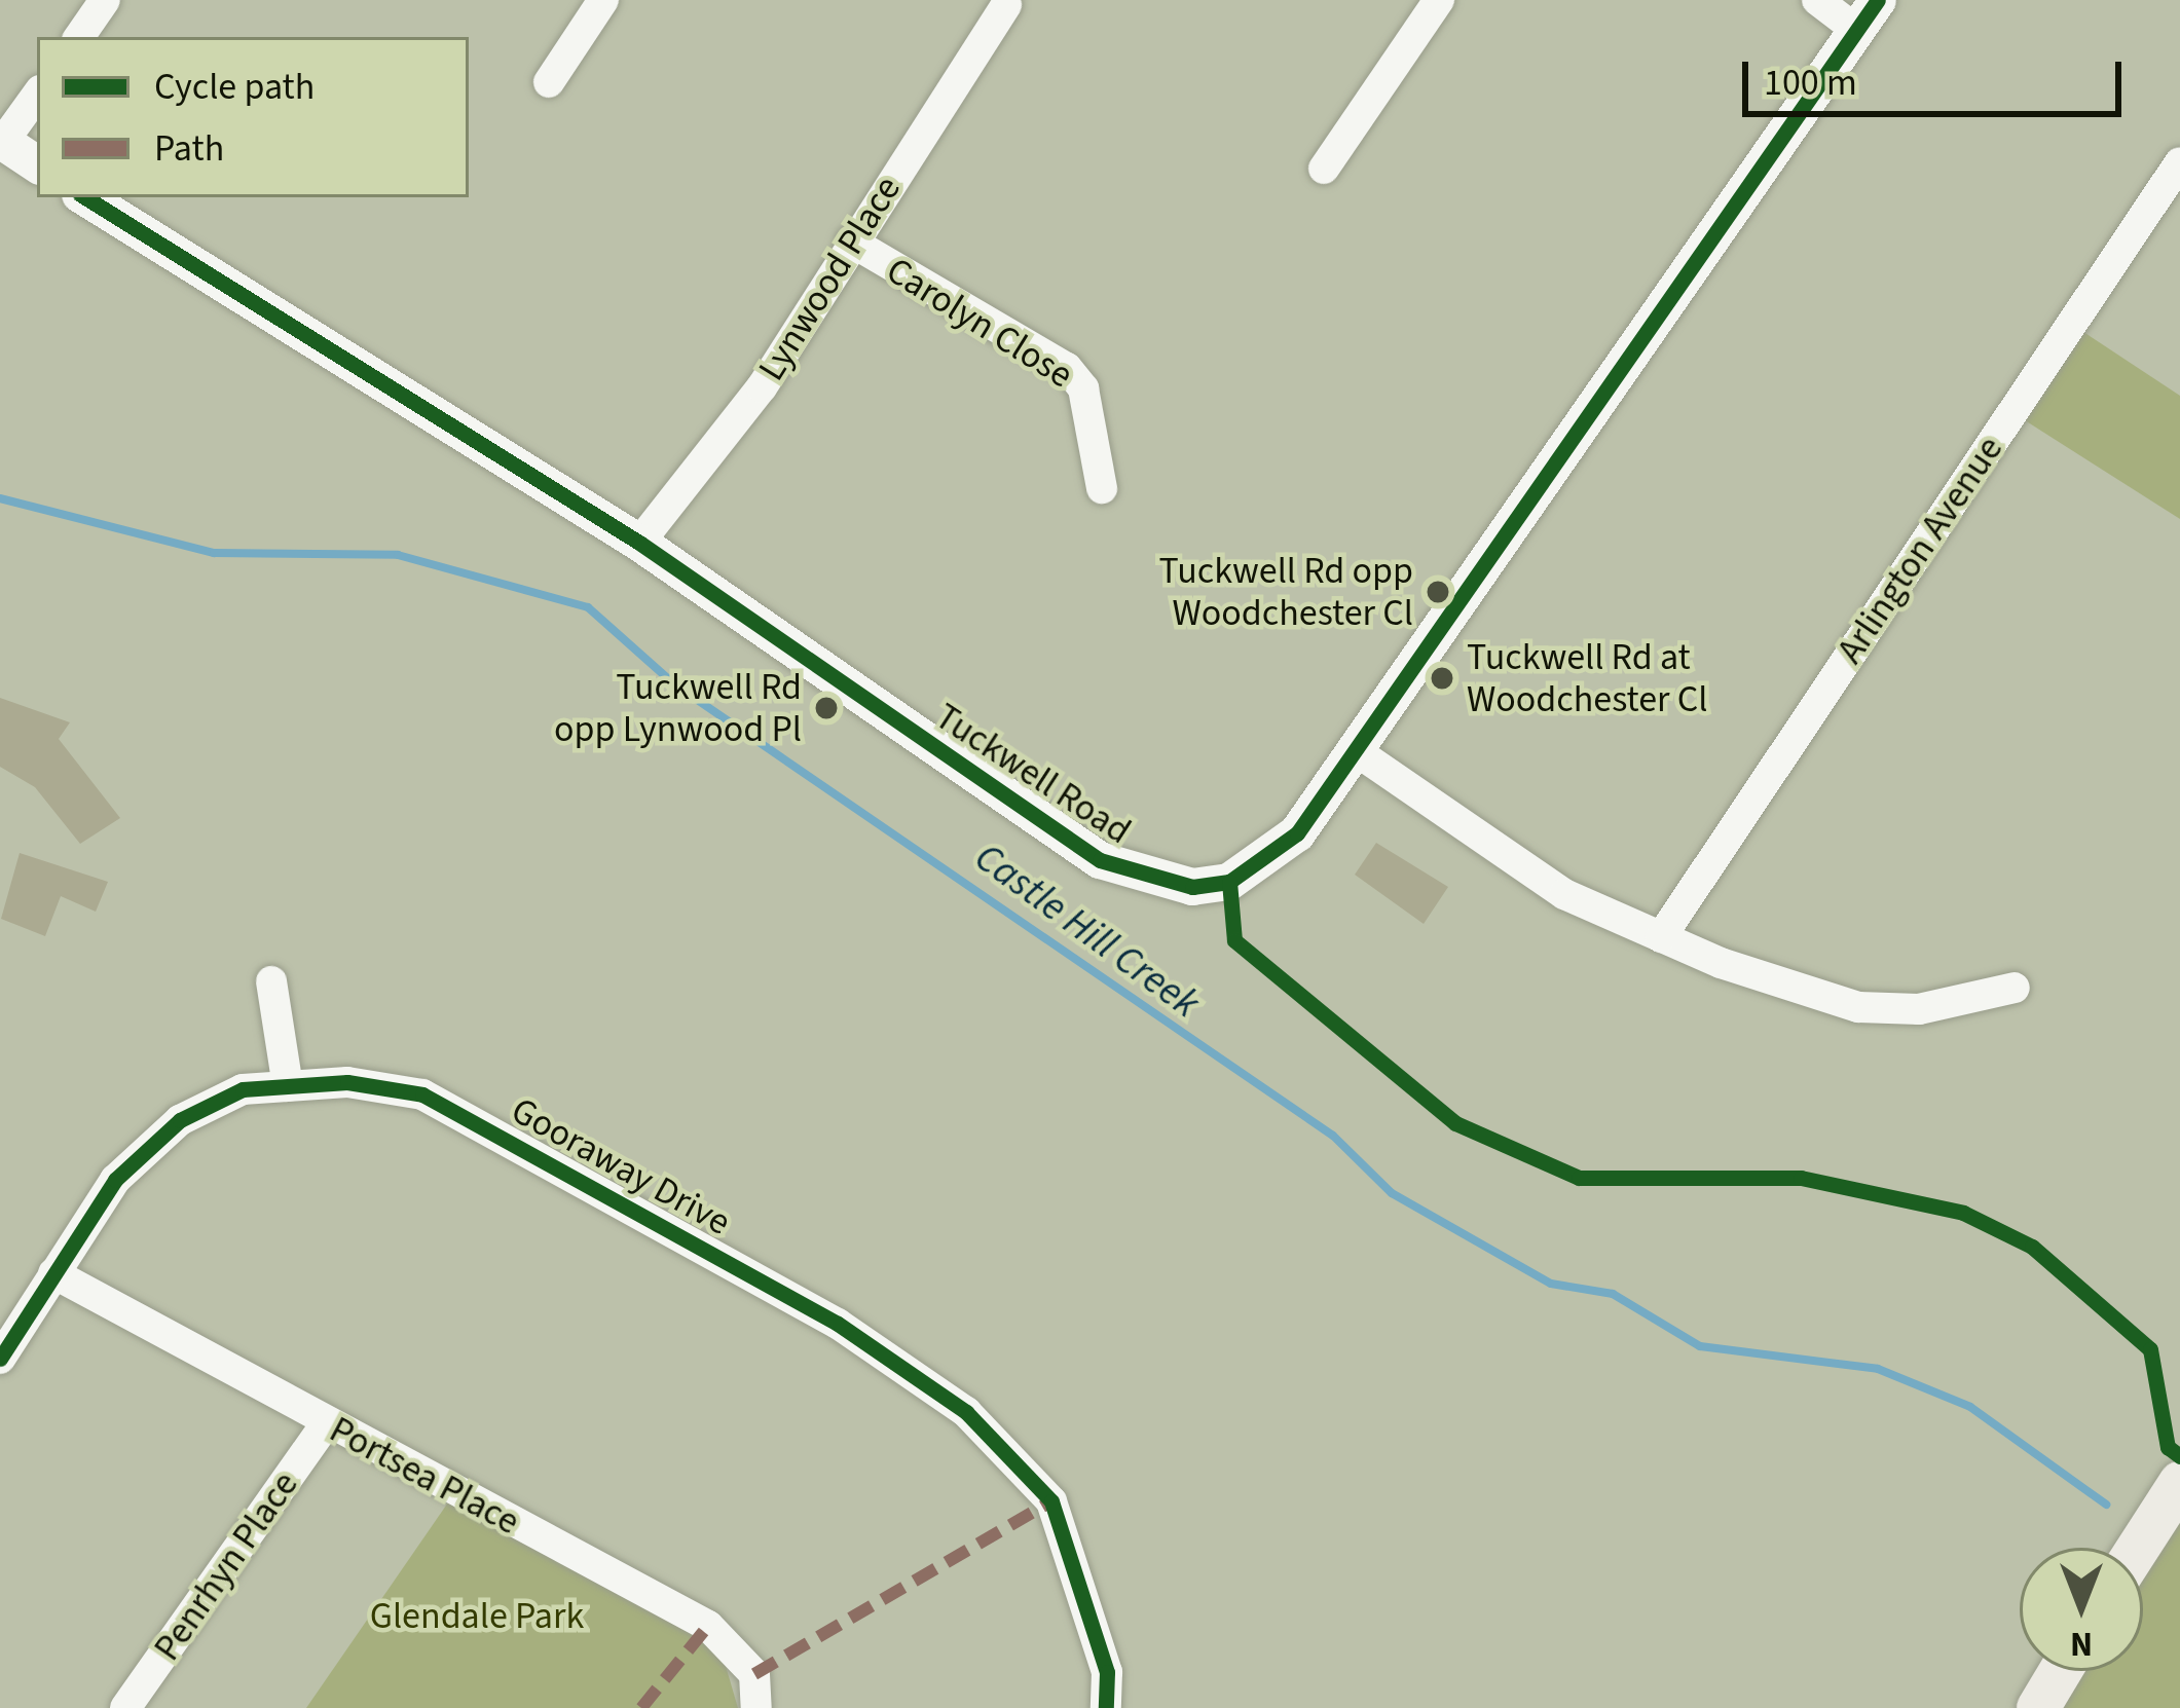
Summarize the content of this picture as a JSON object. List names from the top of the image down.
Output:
{
  "streets": {
    "street": [
      "Lynwood Place",
      "Carolyn Close",
      "Arlington Avenue",
      "Tuckwell Road",
      "Gooraway Drive",
      "Portsea Place",
      "Penrhyn Place"
    ]
  },
  "crossings": [
    ["Lynwood Place", "Carolyn Close"],
    ["Lynwood Place", "Tuckwell Road"],
    ["Gooraway Drive", "Portsea Place"],
    ["Portsea Place", "Penrhyn Place"]
  ],
  "water": ["Castle Hill Creek"],
  "parks": ["Glendale Park"],
  "places": ["Tuckwell Rd opp Woodchester Cl", "Tuckwell Rd at Woodchester Cl", "Tuckwell Rd opp Lynwood Pl"],
  "legend": ["Cycle path", "Path"],
  "scale_bar": "100 m",
  "north": "bottom"
}
